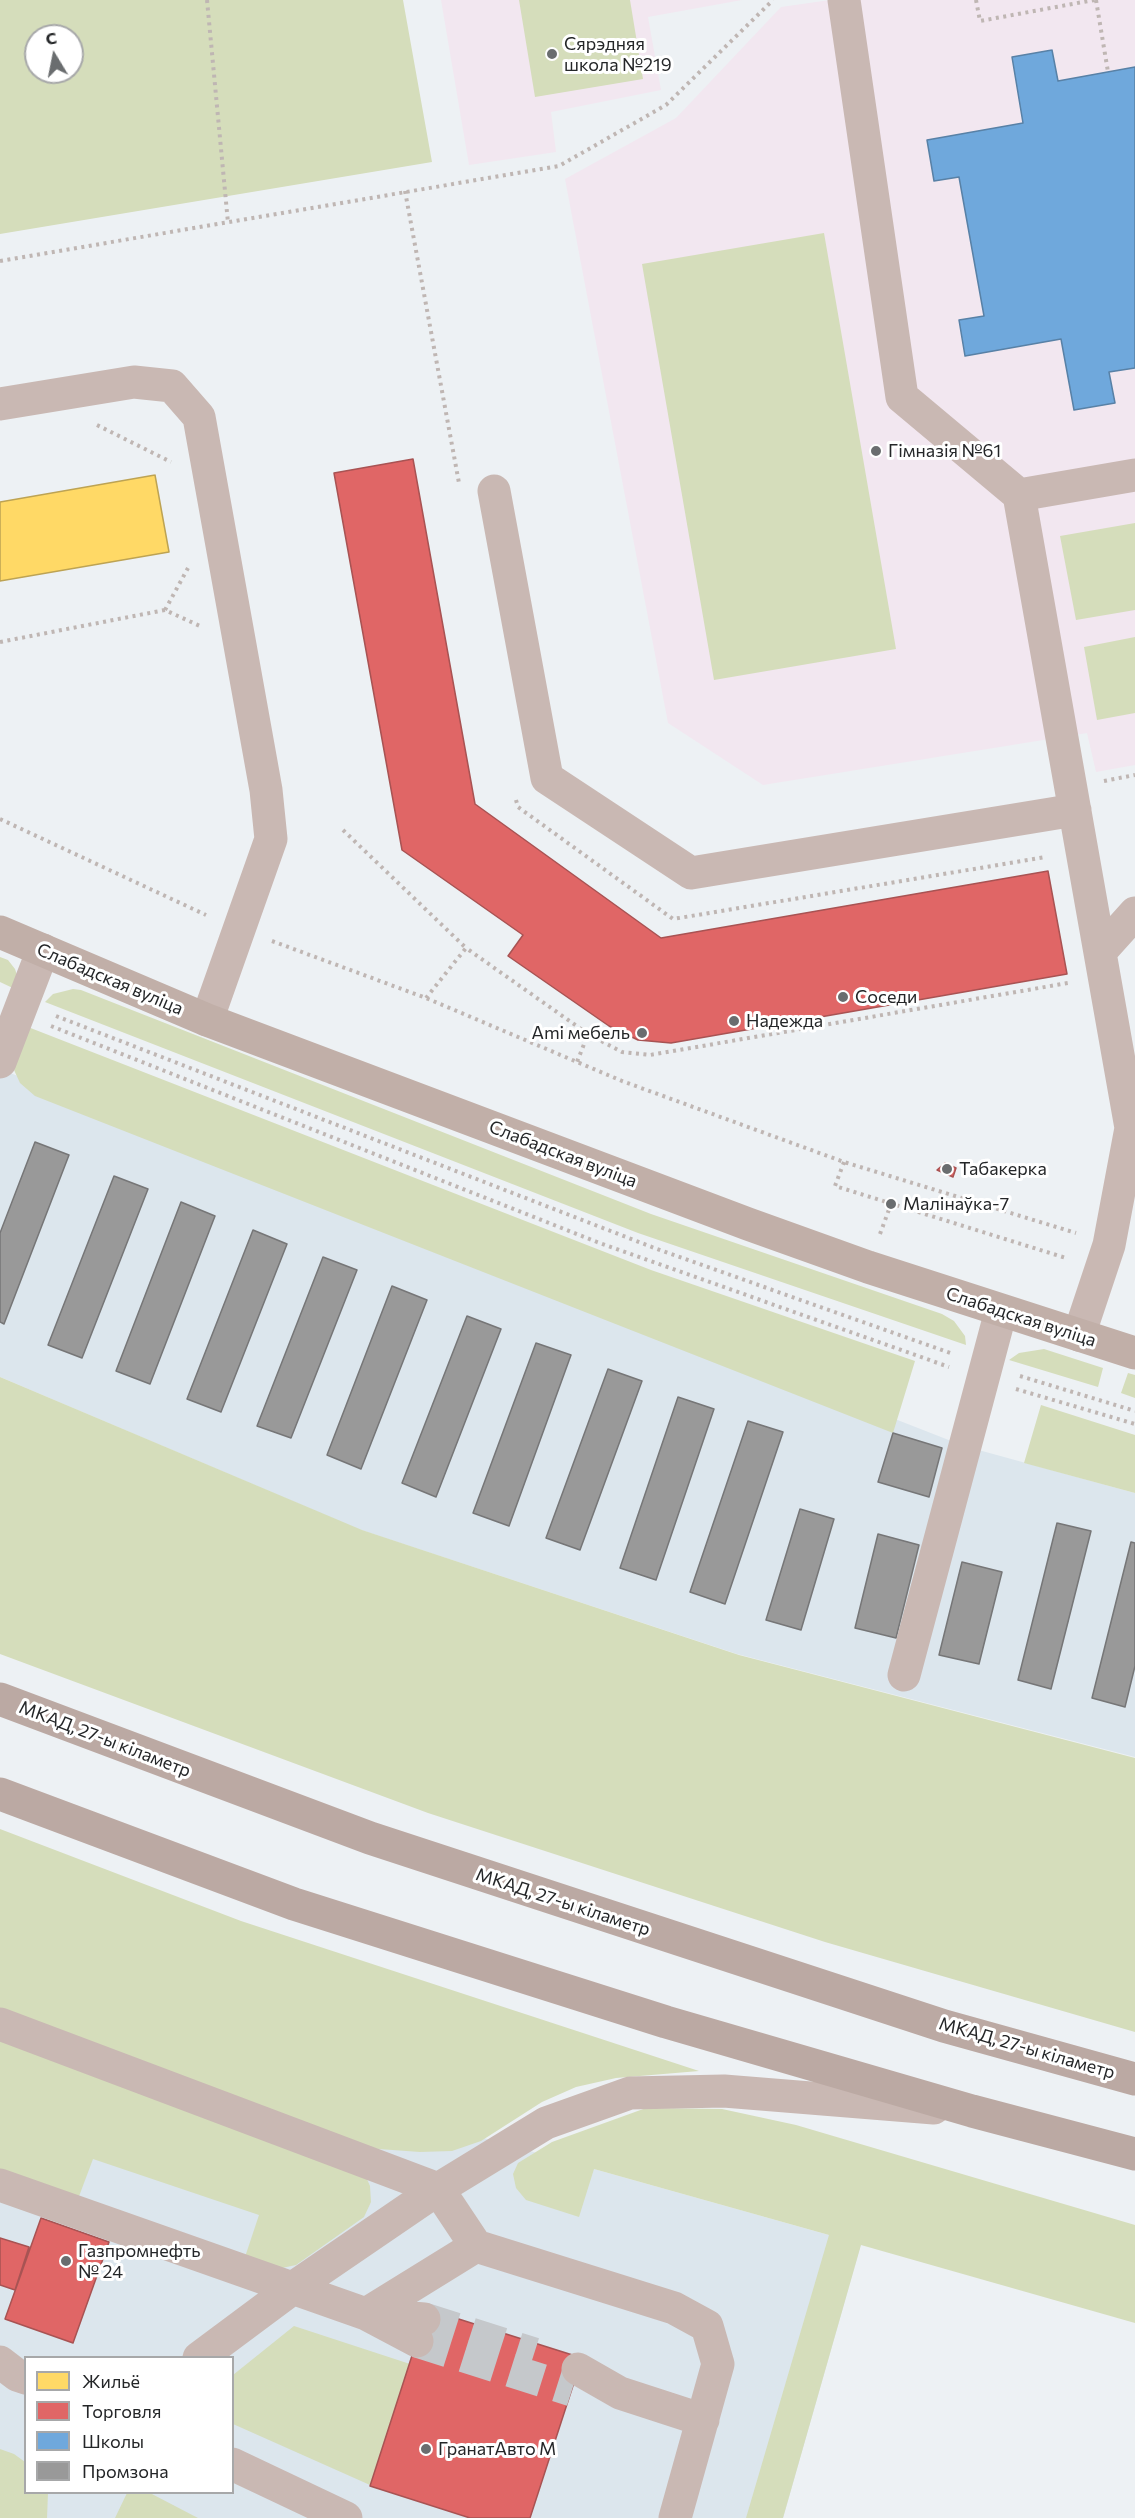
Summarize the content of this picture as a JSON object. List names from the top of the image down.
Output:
{
  "streets": {
    "highway": ["МКАД, 27-ы кіламетр"],
    "main road": ["Слабадская вуліца"]
  },
  "places": [
    "Сярэдняя школа №219",
    "Гімназія №61",
    "Соседи",
    "Надежда",
    "Ami мебель",
    "Табакерка",
    "Малінаўка-7",
    "Газпромнефть № 24",
    "ГранатАвто М"
  ],
  "legend": [
    "Жильё",
    "Торговля",
    "Школы",
    "Промзона"
  ],
  "north": "top"
}
